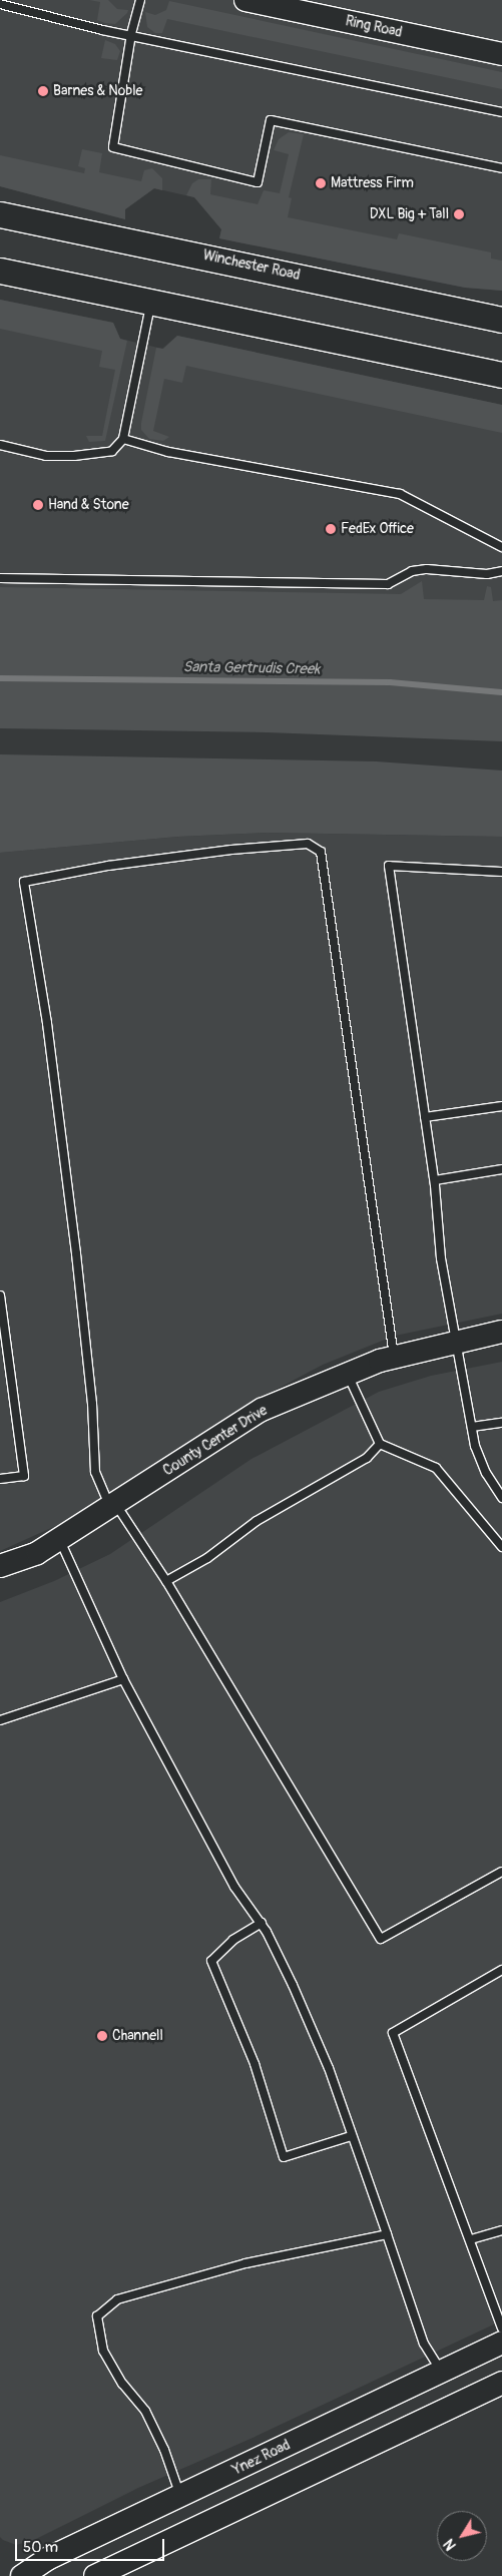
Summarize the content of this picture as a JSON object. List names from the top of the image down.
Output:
{
  "streets": {
    "main road": [
      "Ring Road",
      "Winchester Road",
      "County Center Drive",
      "Ynez Road"
    ]
  },
  "water": ["Santa Gertrudis Creek"],
  "places": [
    "Barnes & Noble",
    "Mattress Firm",
    "DXL Big + Tall",
    "Hand & Stone",
    "FedEx Office",
    "Channell"
  ],
  "scale_bar": "50 m",
  "north": "bottom left"
}
